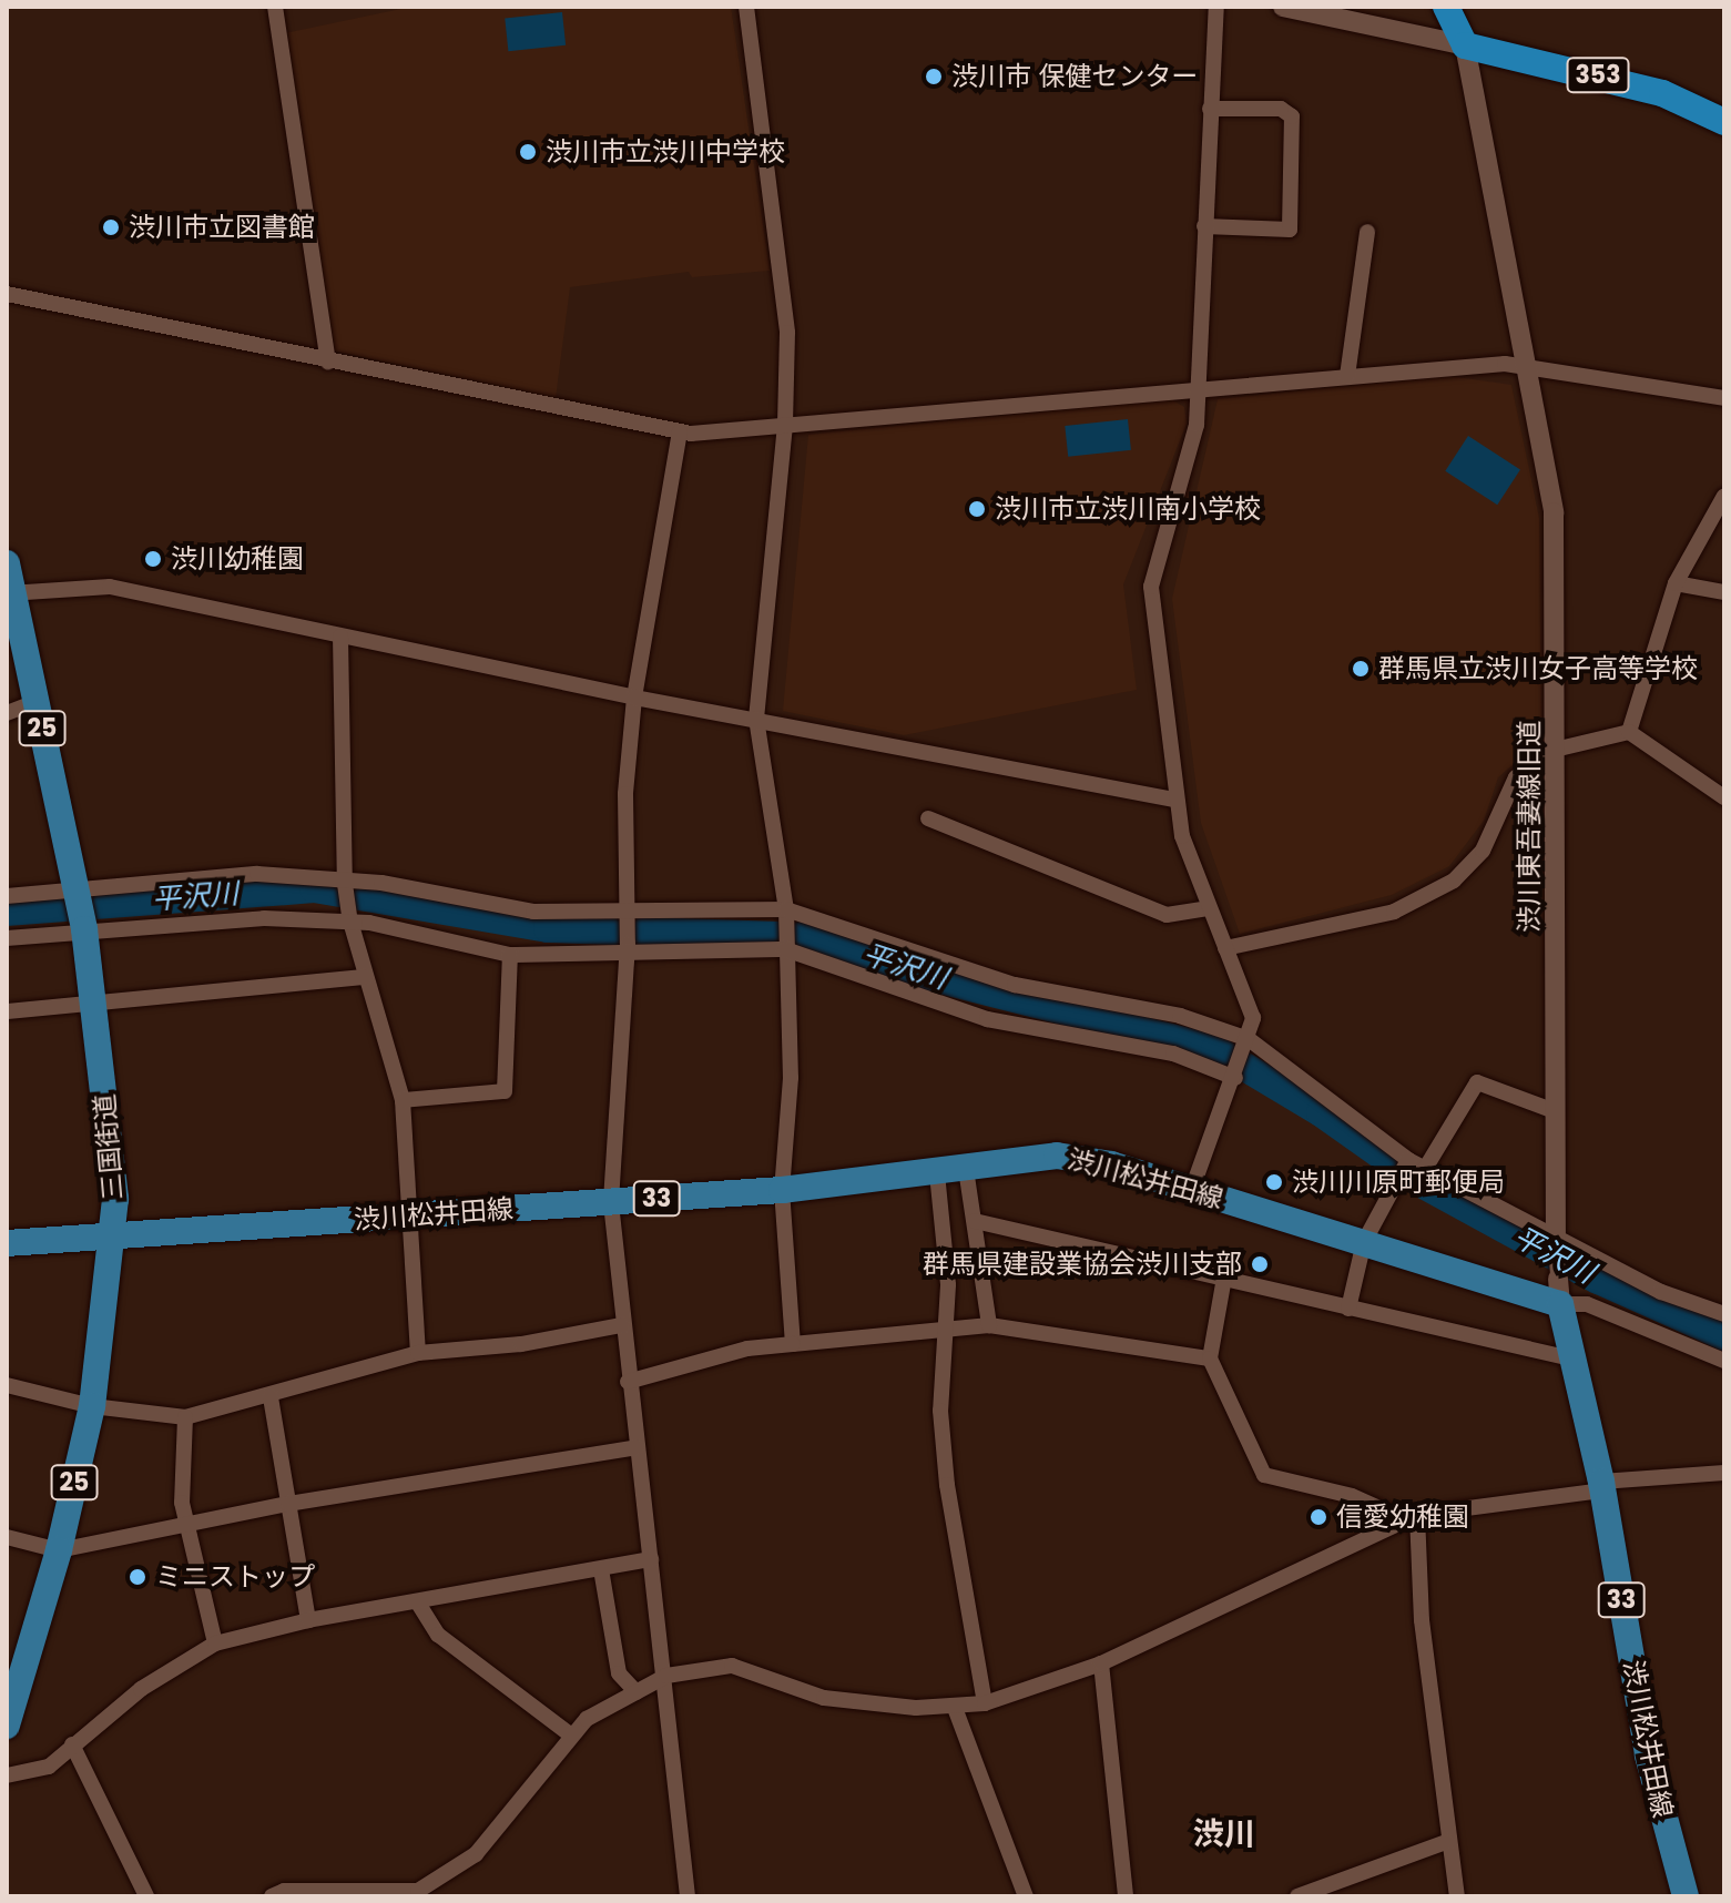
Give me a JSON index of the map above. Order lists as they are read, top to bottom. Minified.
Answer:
{"streets":{"highway":["353"],"main road":["25","三国街道","渋川松井田線","33"],"street":["渋川東吾妻線旧道"]},"crossings":[["353","渋川東吾妻線旧道"],["三国街道","渋川松井田線"]],"districts":["渋川"],"water":["平沢川"],"places":["渋川市 保健センター","渋川市立渋川中学校","渋川市立図書館","渋川市立渋川南小学校","渋川幼稚園","群馬県立渋川女子高等学校","渋川川原町郵便局","群馬県建設業協会渋川支部","信愛幼稚園","ミニストップ"]}
